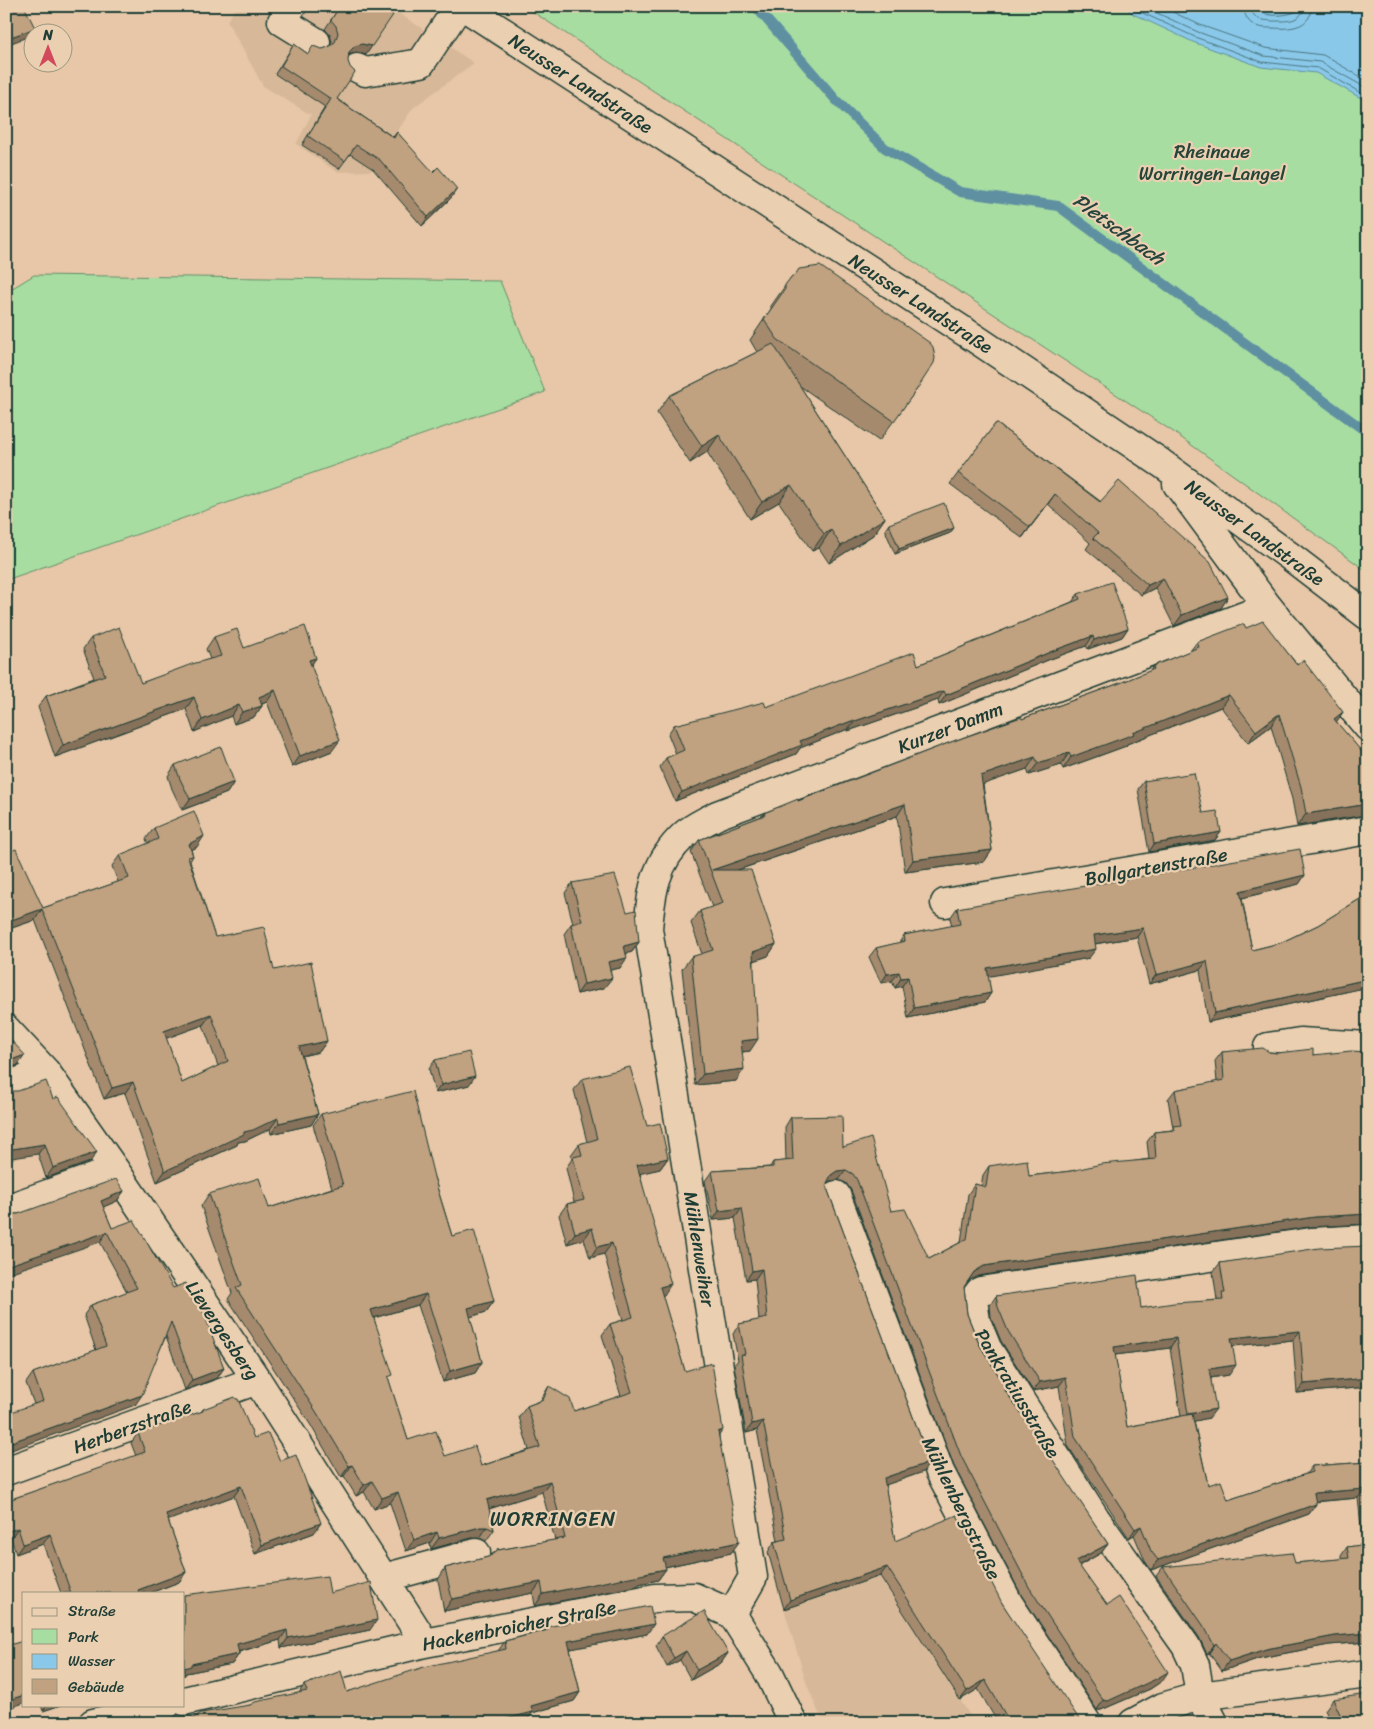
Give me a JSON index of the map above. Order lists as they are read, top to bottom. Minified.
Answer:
{"streets":{"street":["Neusser Landstraße","Kurzer Damm","Bollgartenstraße","Mühlenweiher","Lievergesberg","Pankratiusstraße","Herberzstraße","Mühlenbergstraße","Hackenbroicher Straße"]},"crossings":[["Kurzer Damm","Mühlenweiher"],["Mühlenweiher","Hackenbroicher Straße"],["Lievergesberg","Herberzstraße"],["Lievergesberg","Hackenbroicher Straße"]],"districts":["WORRINGEN"],"water":["Pletschbach"],"parks":["Rheinaue Worringen-Langel"],"legend":["Straße","Park","Wasser","Gebäude"],"north":"top"}
